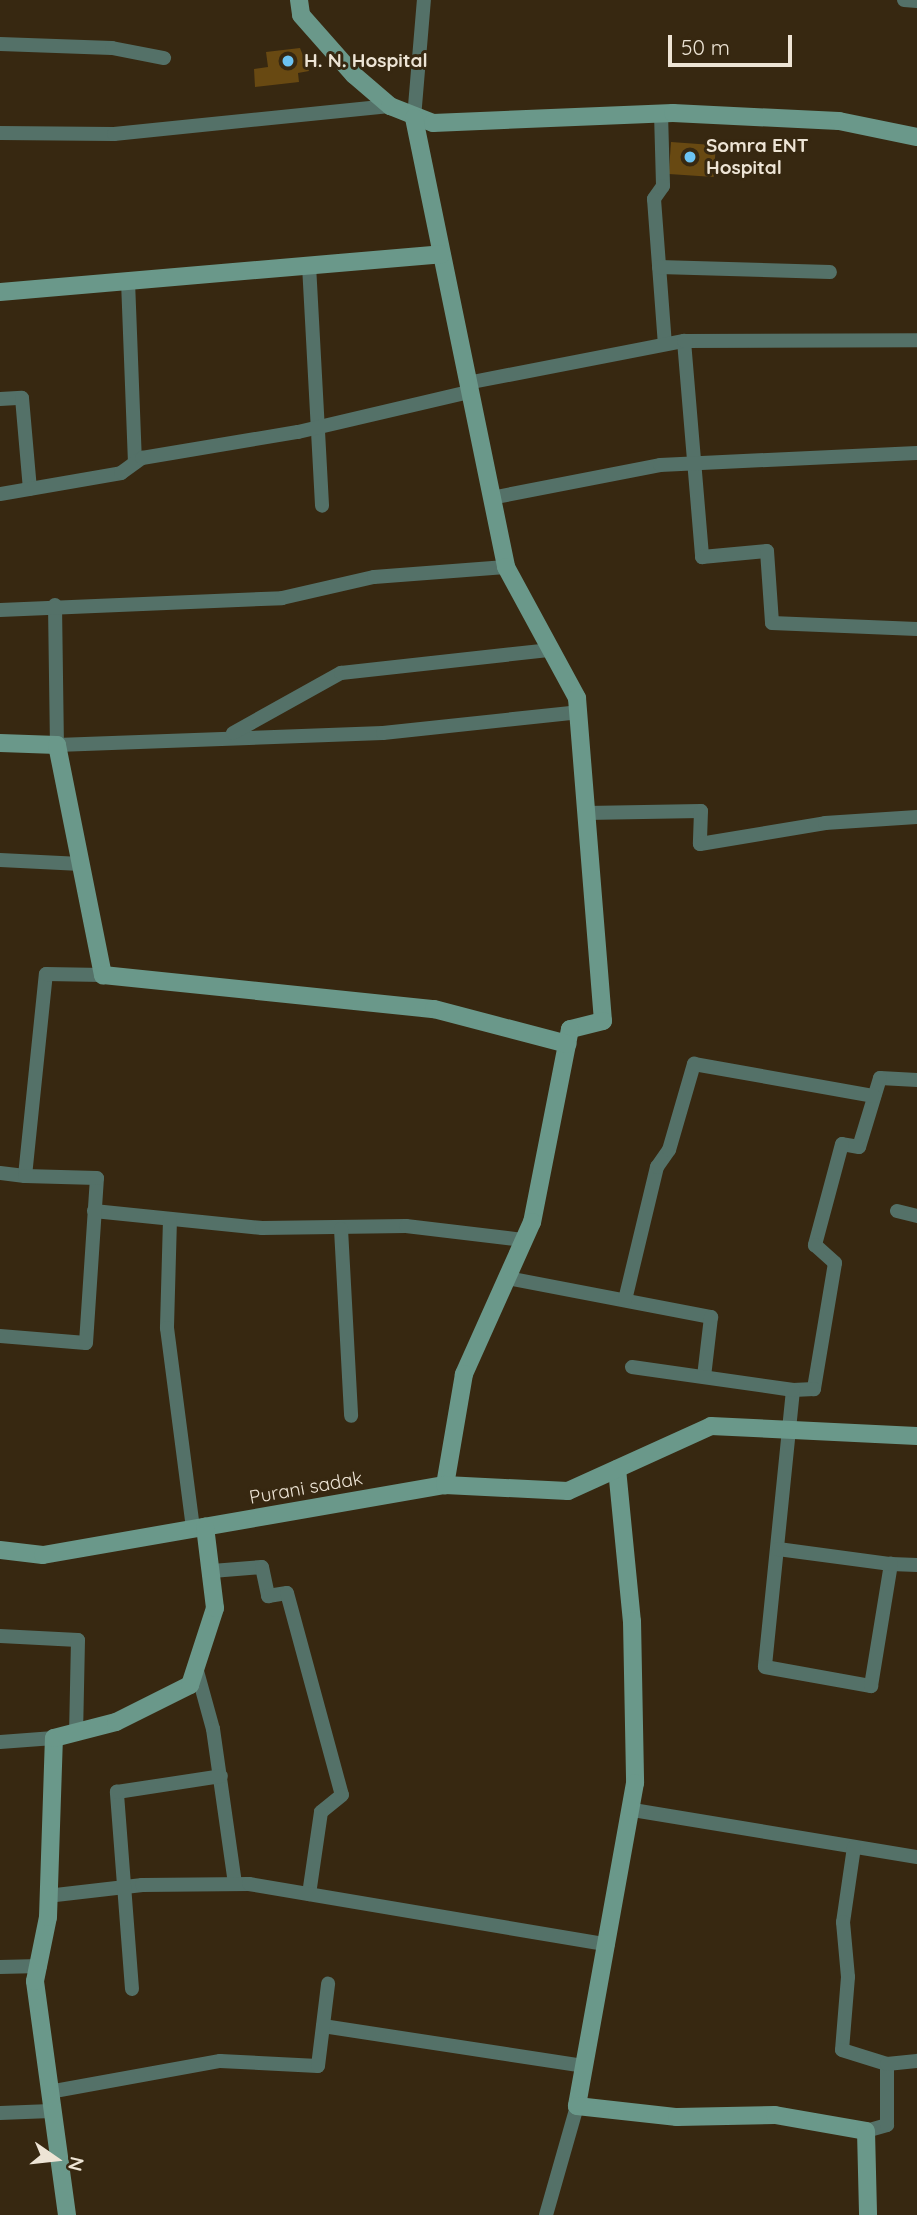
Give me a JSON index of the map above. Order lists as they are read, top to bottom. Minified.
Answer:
{"streets":{"street":["Purani sadak"]},"places":["H. N. Hospital","Somra ENT Hospital"],"scale_bar":"50 m","north":"right"}
